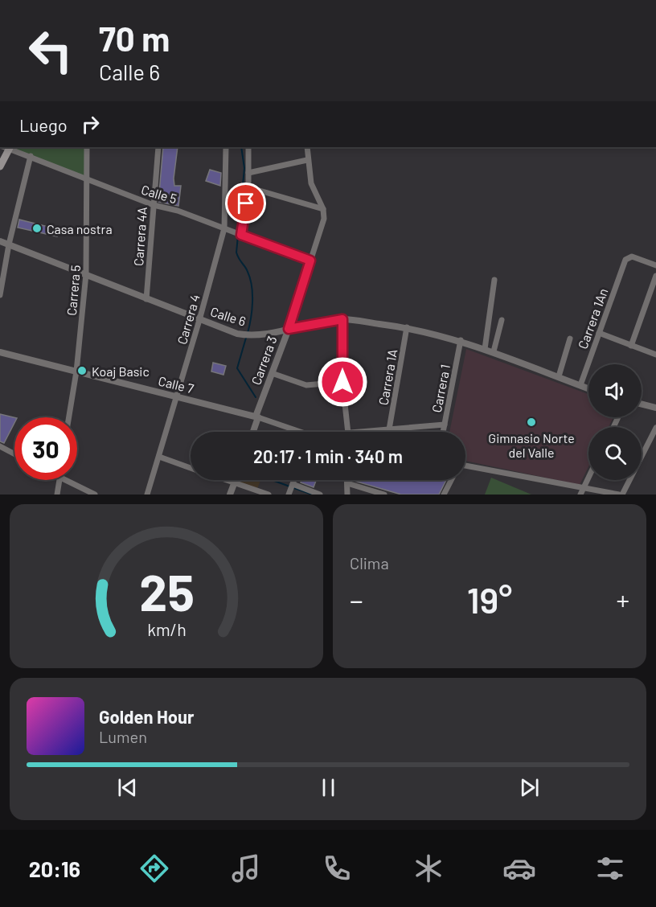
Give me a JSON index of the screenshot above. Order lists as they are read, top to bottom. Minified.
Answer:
{"streets":{"street":["Calle 5","Carrera 4A","Carrera 5","Calle 6","Carrera 1An","Carrera 4","Carrera 3","Carrera 1A","Calle 7","Carrera 1"]},"crossings":[["Calle 5","Carrera 4A"],["Calle 5","Carrera 5"],["Calle 5","Carrera 4"],["Calle 5","Carrera 3"],["Carrera 4A","Calle 6"],["Carrera 5","Calle 6"],["Carrera 5","Calle 7"],["Calle 6","Carrera 1An"],["Calle 6","Carrera 4"],["Calle 6","Carrera 3"],["Calle 6","Carrera 1A"],["Calle 6","Carrera 1"],["Carrera 4","Calle 7"],["Carrera 3","Calle 7"]],"places":["Casa nostra","Koaj Basic","Gimnasio Norte del Valle"],"page":{"turn":["70 m","Calle 6"],"then":"Luego","limit":"30","trip":"20:17 · 1 min · 340 m","tile":"Clima","heat":["−","19°","+"],"song":["Golden Hour","Lumen"],"tabs":"20:16","gauge":["25","km/h"]}}
